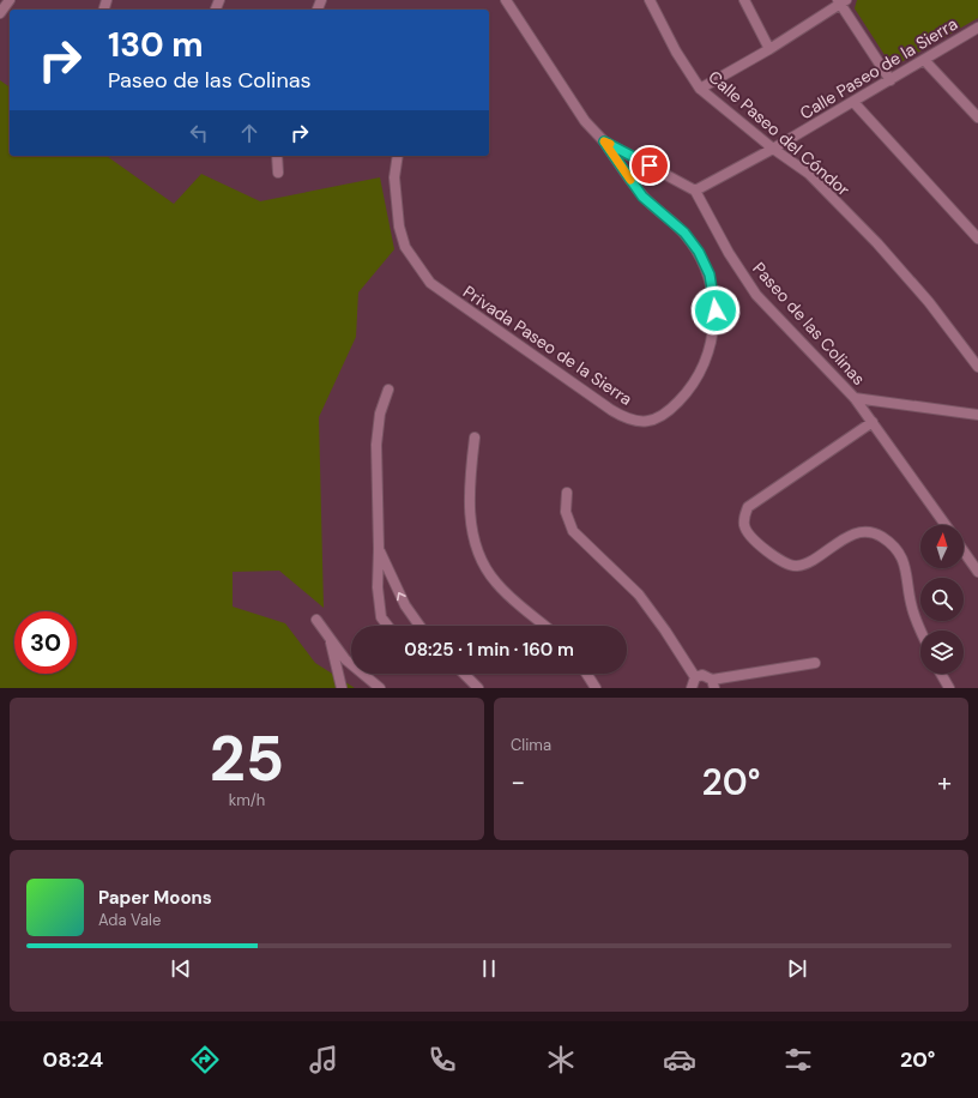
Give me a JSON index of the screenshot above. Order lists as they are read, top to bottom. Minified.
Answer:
{"streets":{"street":["Calle Paseo de la Sierra","Calle Paseo del Cóndor","Paseo de las Colinas","Privada Paseo de la Sierra"]},"crossings":[["Calle Paseo de la Sierra","Calle Paseo del Cóndor"],["Calle Paseo de la Sierra","Paseo de las Colinas"]],"north":"top","page":{"turn":["130 m","Paseo de las Colinas"],"limit":"30","trip":"08:25 · 1 min · 160 m","tile":[["25","km/h"],"Clima"],"heat":["−","20°","+"],"song":["Paper Moons","Ada Vale"],"tabs":["08:24","20°"]}}
